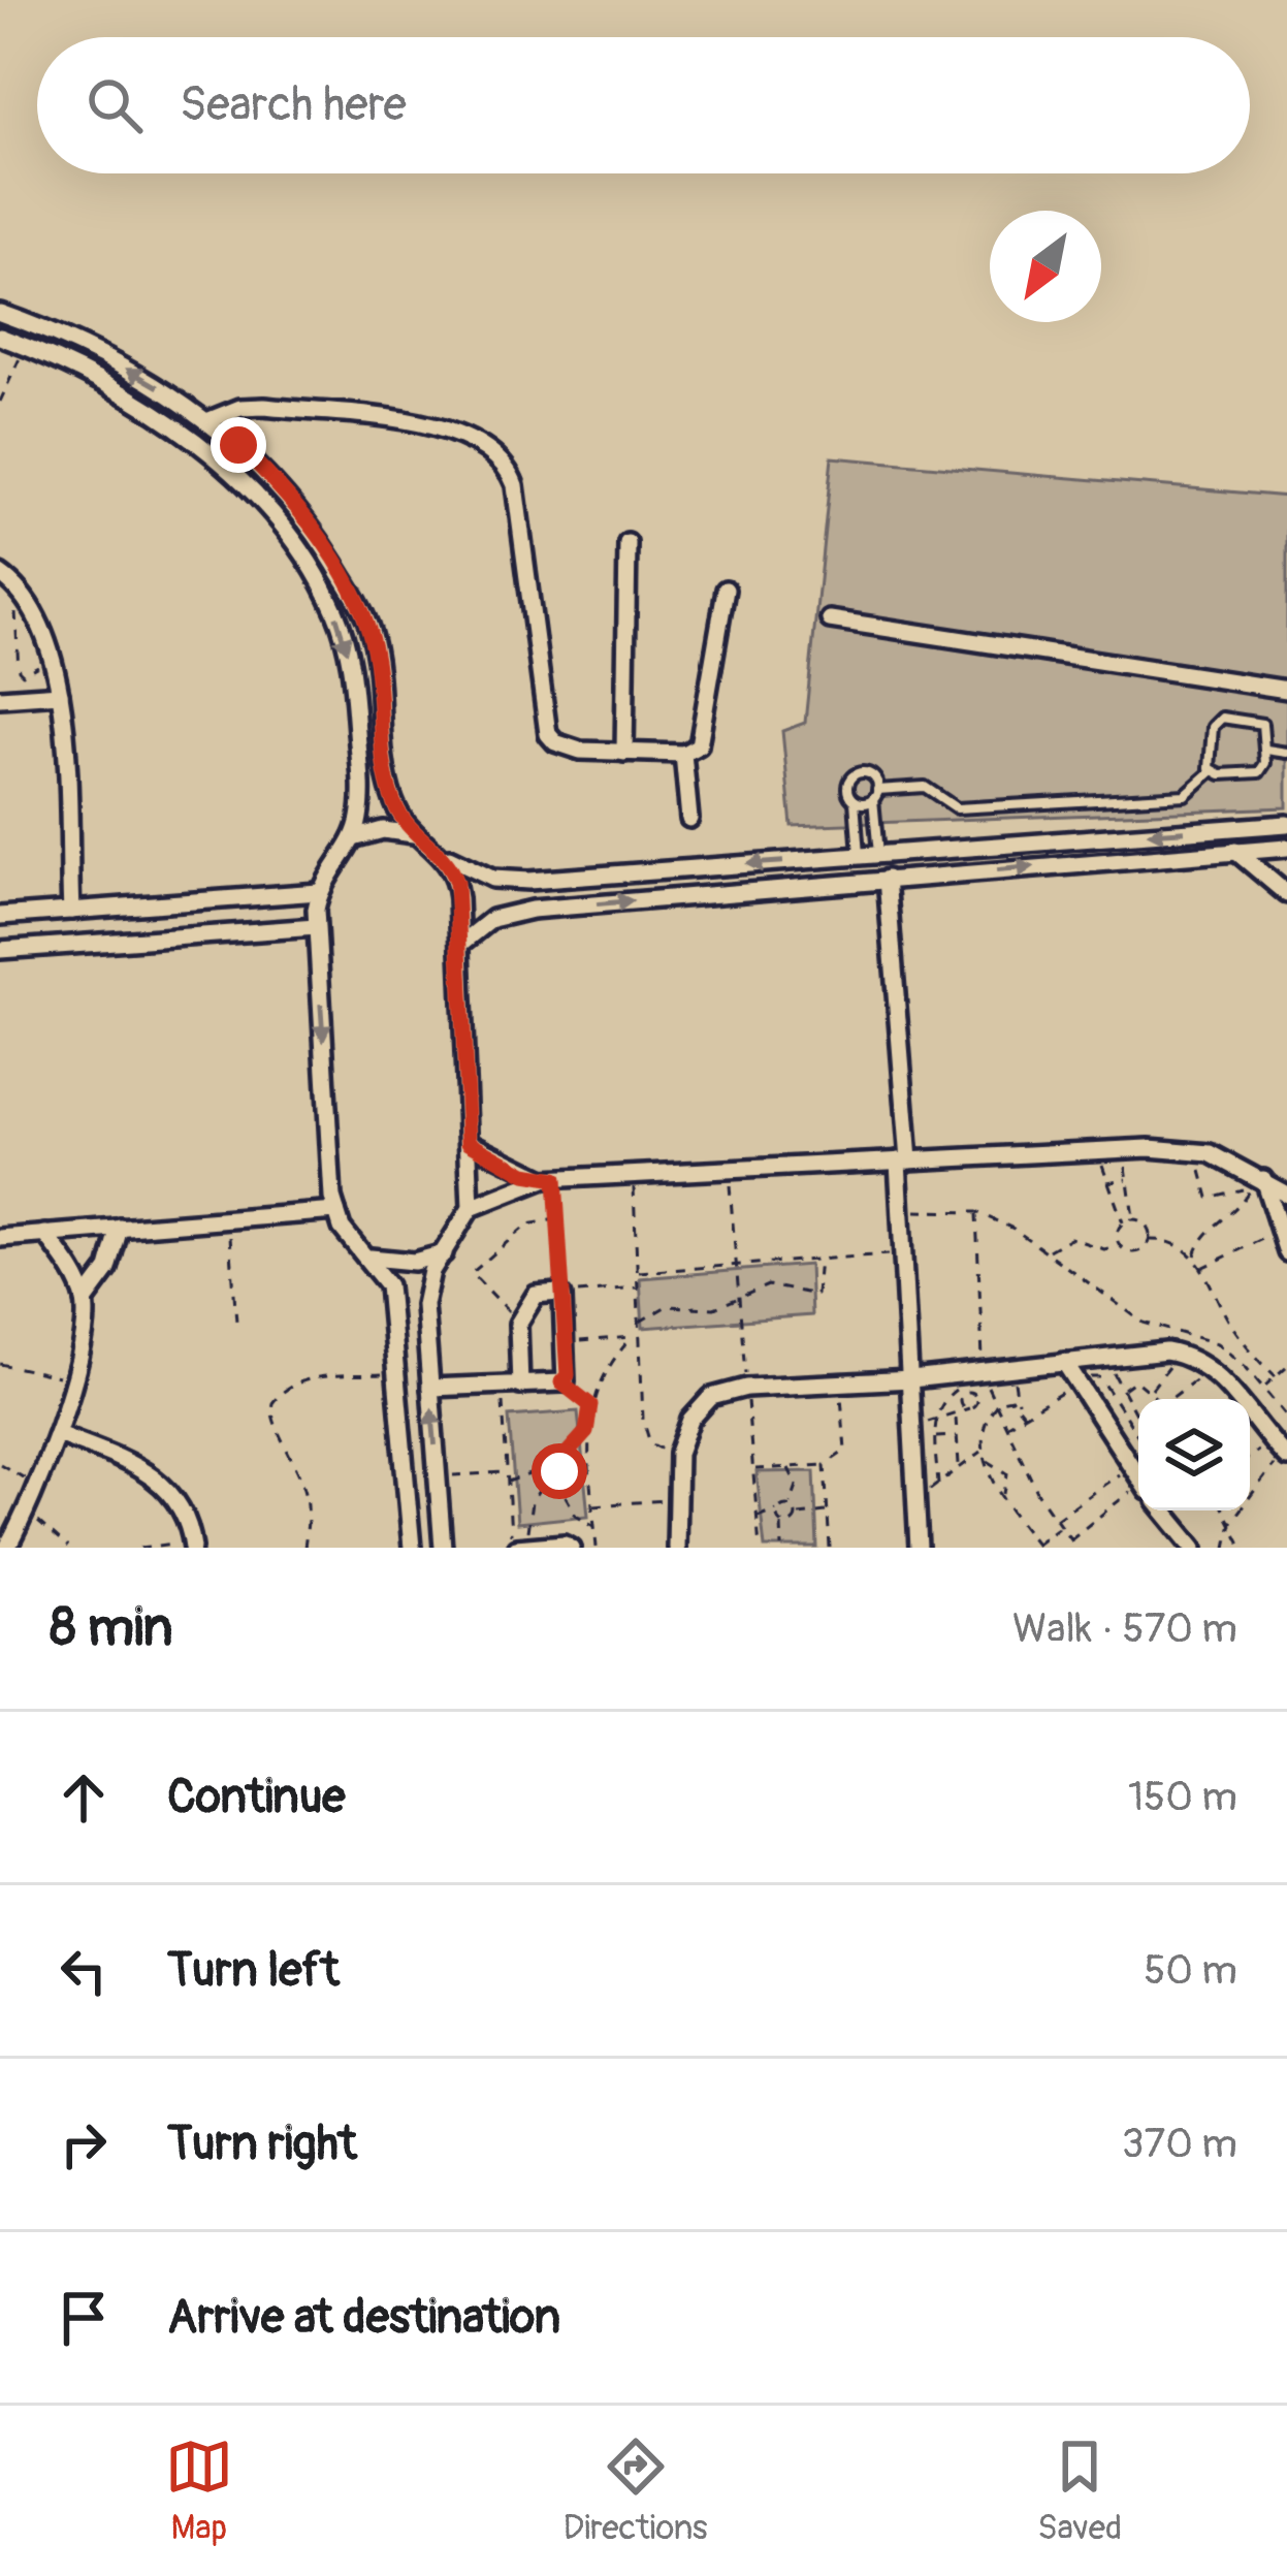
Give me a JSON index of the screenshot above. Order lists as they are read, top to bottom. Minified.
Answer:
{"north":"bottom left","page":{"search":"Search here","heading":["8 min","Walk · 570 m"],"list":[["Continue","150 m"],["Turn left","50 m"],["Turn right","370 m"],"Arrive at destination"],"nav":["Map","Directions","Saved"]}}
